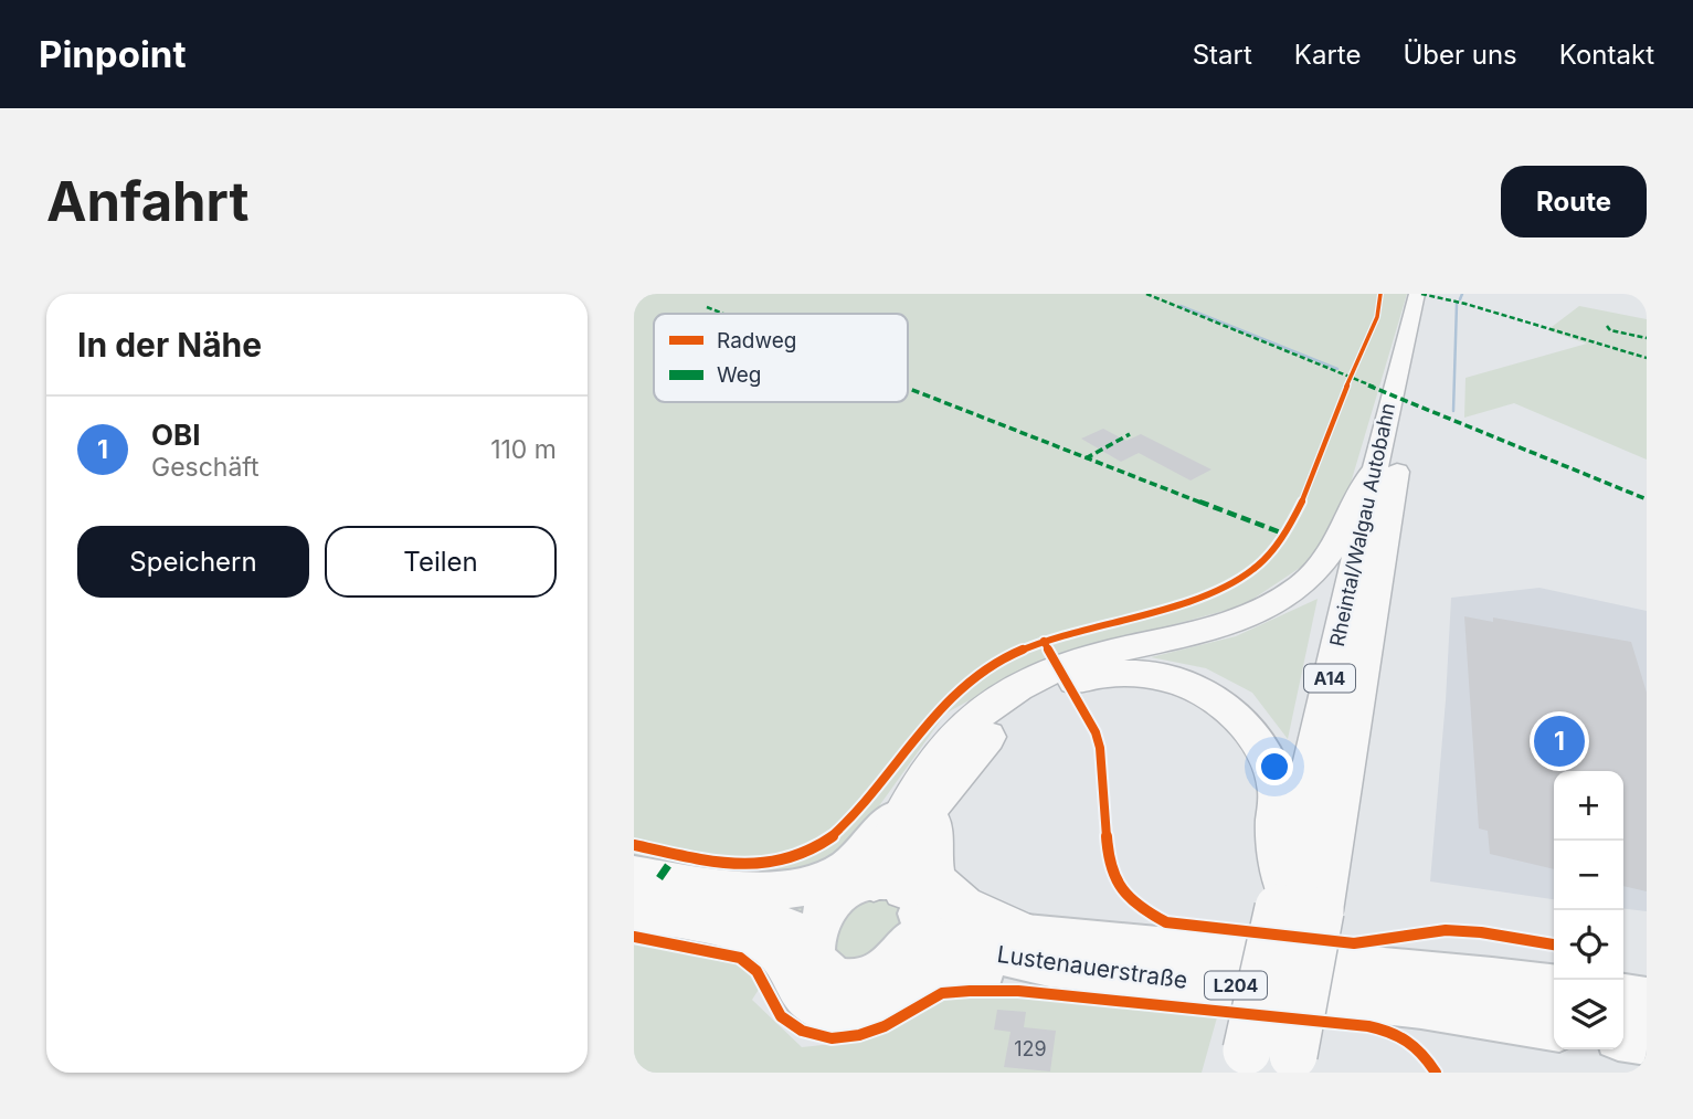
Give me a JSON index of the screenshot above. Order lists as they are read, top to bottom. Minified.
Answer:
{"streets":{"highway":["Rheintal/Walgau Autobahn","A14"],"main road":["Lustenauerstraße","L204"]},"crossings":[["Lustenauerstraße","L204"]],"house_numbers":["129"],"legend":["Radweg","Weg"],"page":{"header":"Pinpoint","nav":["Start","Karte","Über uns","Kontakt"],"buttons":["Route",["Speichern","Teilen"]],"title":"Anfahrt","heading":"In der Nähe","list":[{"mark":"1","name":"OBI","note":"Geschäft","value":"110 m"}],"pins":"1","map_buttons":["+","−"]}}
